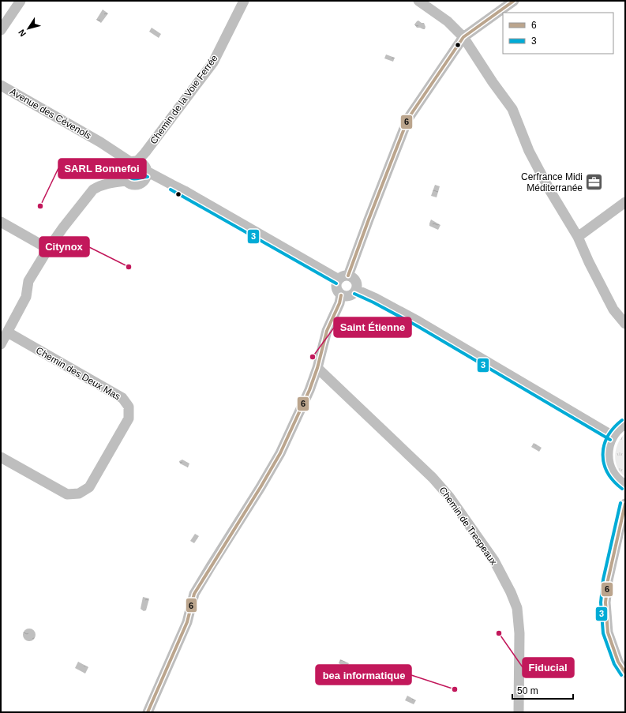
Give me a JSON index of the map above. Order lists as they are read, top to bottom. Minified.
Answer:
{"streets":{"street":["Chemin de la Voie Ferrée","Avenue des Cévenols","Chemin des Deux Mas","Chemin de Trespeaux"]},"crossings":[["Chemin de la Voie Ferrée","Avenue des Cévenols"]],"places":{"office":["Cerfrance Midi Méditerranée"],"other":["SARL Bonnefoi","Citynox","Saint Étienne","Fiducial","bea informatique"]},"lines":["transit line 6","transit line 3"],"legend":["6","3"],"scale_bar":"50 m","north":"bottom left"}
